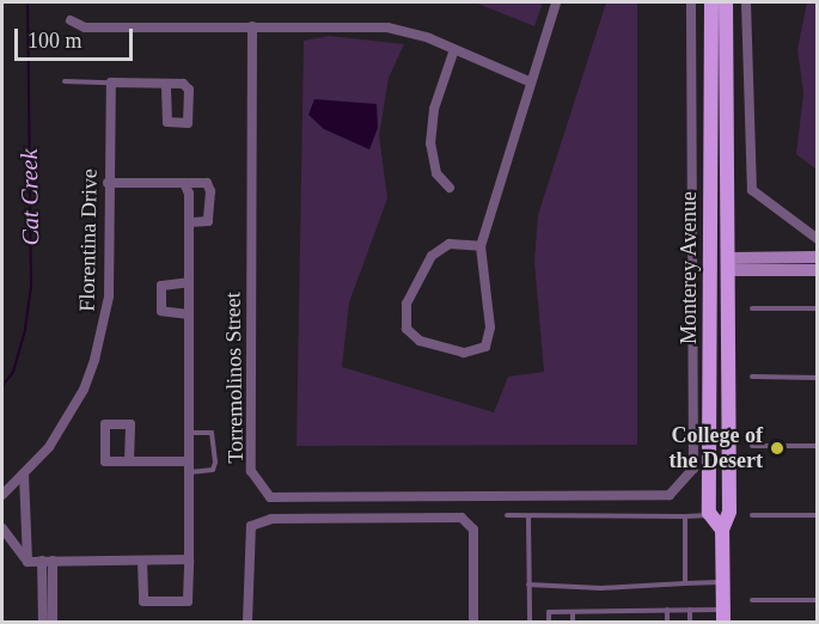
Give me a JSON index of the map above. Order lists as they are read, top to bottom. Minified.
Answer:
{"streets":{"main road":["Monterey Avenue"],"street":["Florentina Drive","Torremolinos Street"]},"water":["Cat Creek"],"places":["College of the Desert"],"scale_bar":"100 m"}
